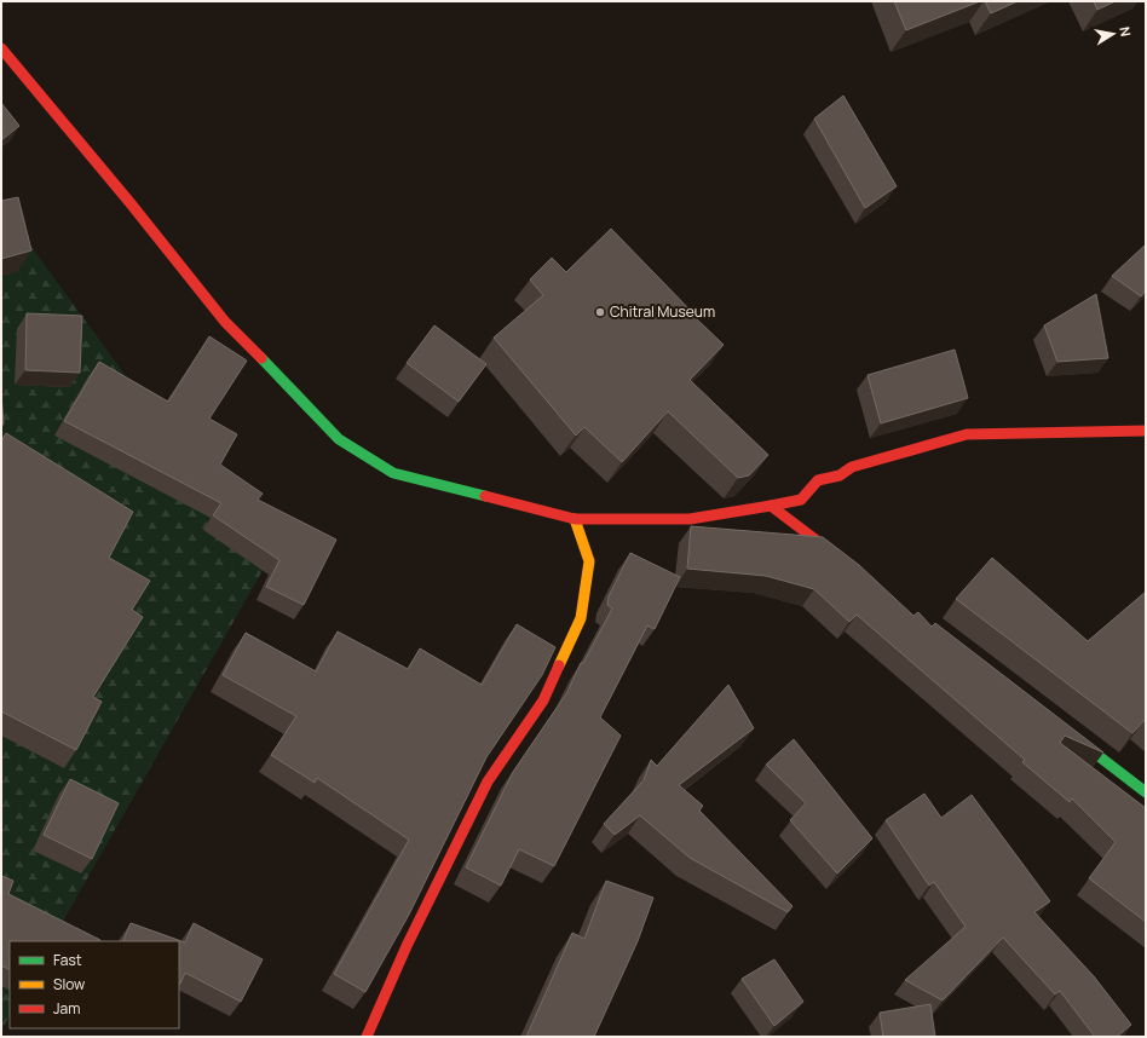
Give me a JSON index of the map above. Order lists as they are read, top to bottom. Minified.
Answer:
{"places":["Chitral Museum"],"legend":["Fast","Slow","Jam"],"north":"right"}
